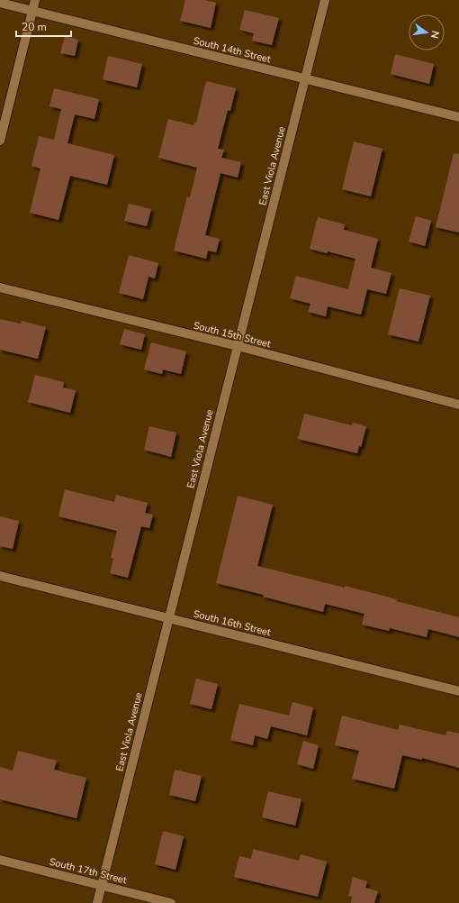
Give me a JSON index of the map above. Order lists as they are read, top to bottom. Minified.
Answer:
{"streets":{"street":["South 14th Street","East Viola Avenue","South 15th Street","South 16th Street","South 17th Street"]},"crossings":[["South 14th Street","East Viola Avenue"],["East Viola Avenue","South 15th Street"],["East Viola Avenue","South 16th Street"],["East Viola Avenue","South 17th Street"]],"scale_bar":"20 m","north":"right"}
